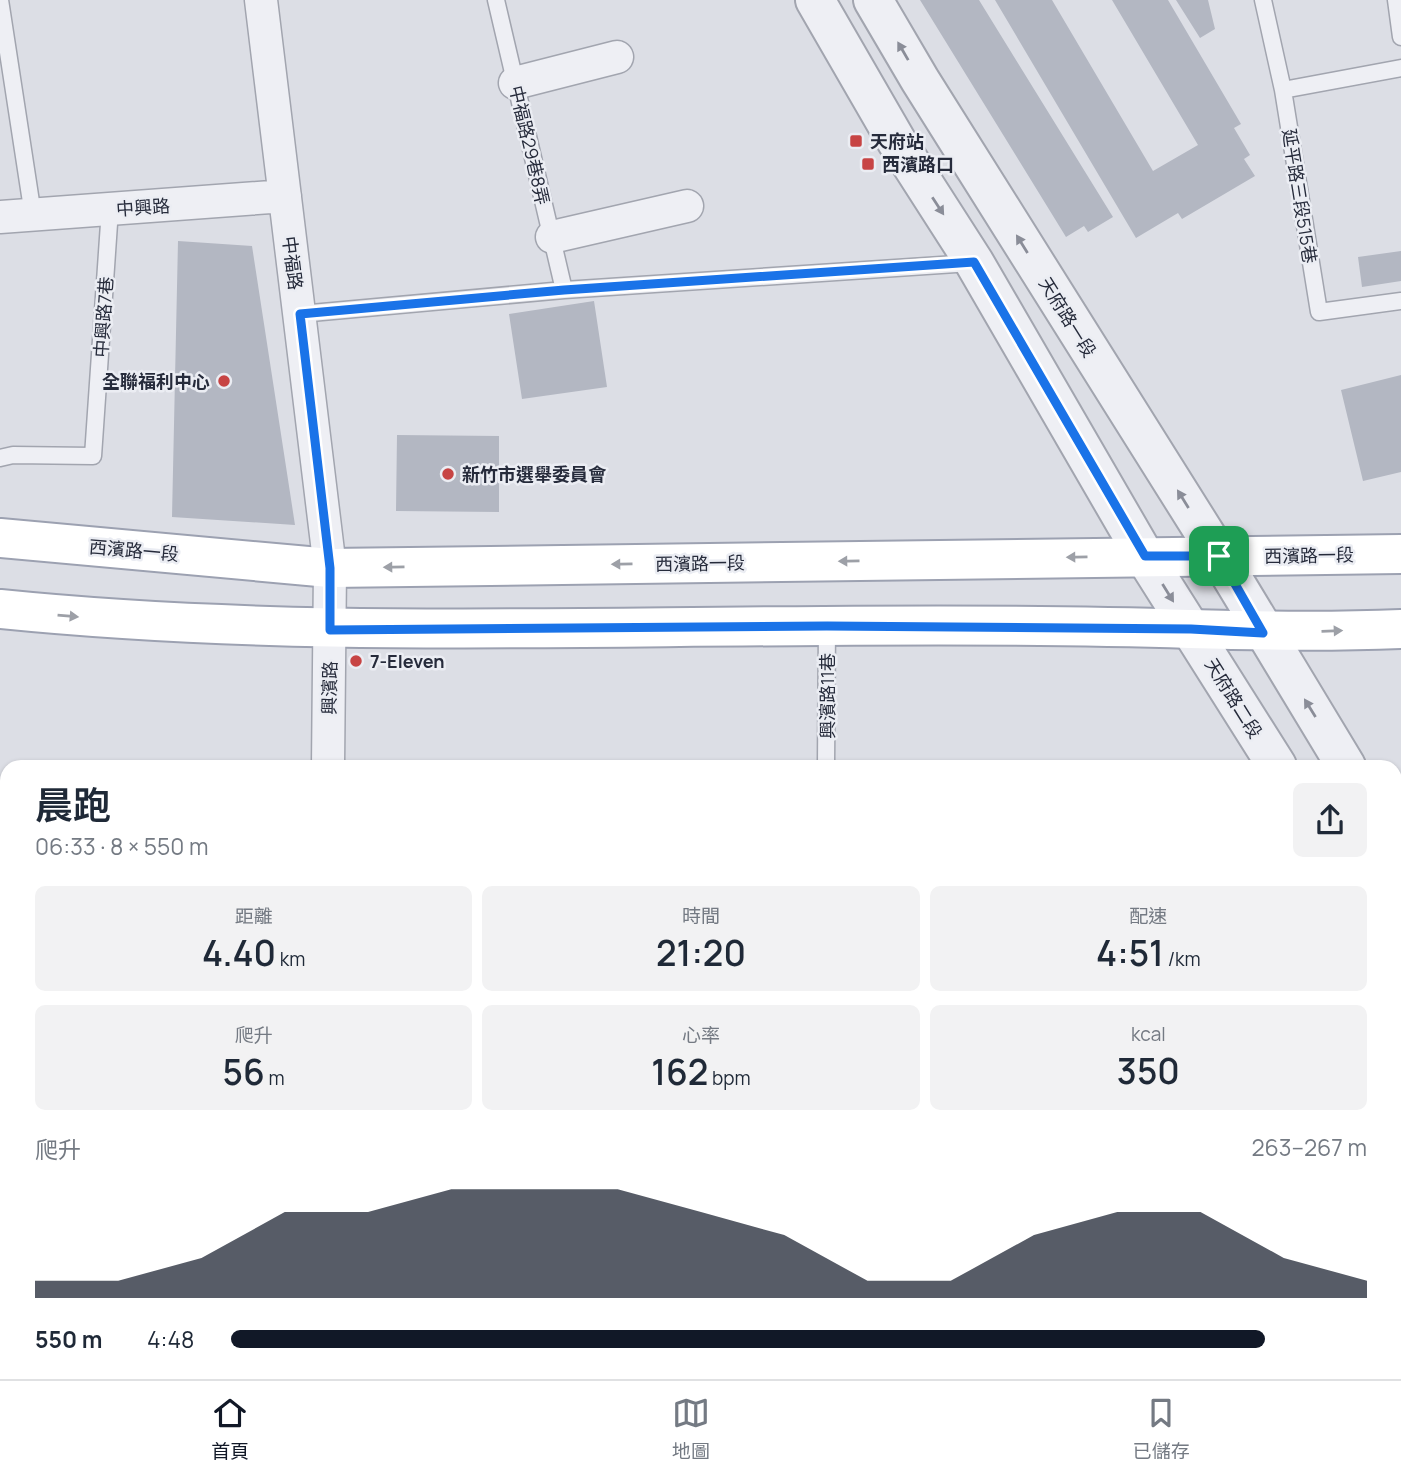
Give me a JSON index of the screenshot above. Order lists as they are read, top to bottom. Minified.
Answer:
{"streets":{"main road":["西濱路一段"],"street":["中興路","中福路","天府路一段","興濱路","天府路二段"],"lane":["中福路29巷8弄","延平路三段515巷","中興路7巷","興濱路11巷"]},"crossings":[["中興路","中福路"],["中興路","中興路7巷"],["中福路","西濱路一段"],["中福路","興濱路"],["天府路一段","西濱路一段"],["西濱路一段","興濱路"]],"places":{"transit":["天府站","西濱路口"],"other":["全聯福利中心","新竹市選舉委員會","7-Eleven"]},"page":{"heading":["晨跑","06:33 · 8 × 550 m"],"stats":[["距離","4.40 km"],["時間","21:20"],["配速","4:51 /km"],["爬升","56 m"],["心率","162 bpm"],["kcal","350"]],"chart":["爬升","263–267 m"],"list":[{"name":"550 m","note":"4:48"}],"tabs":["首頁","地圖","已儲存"]}}
